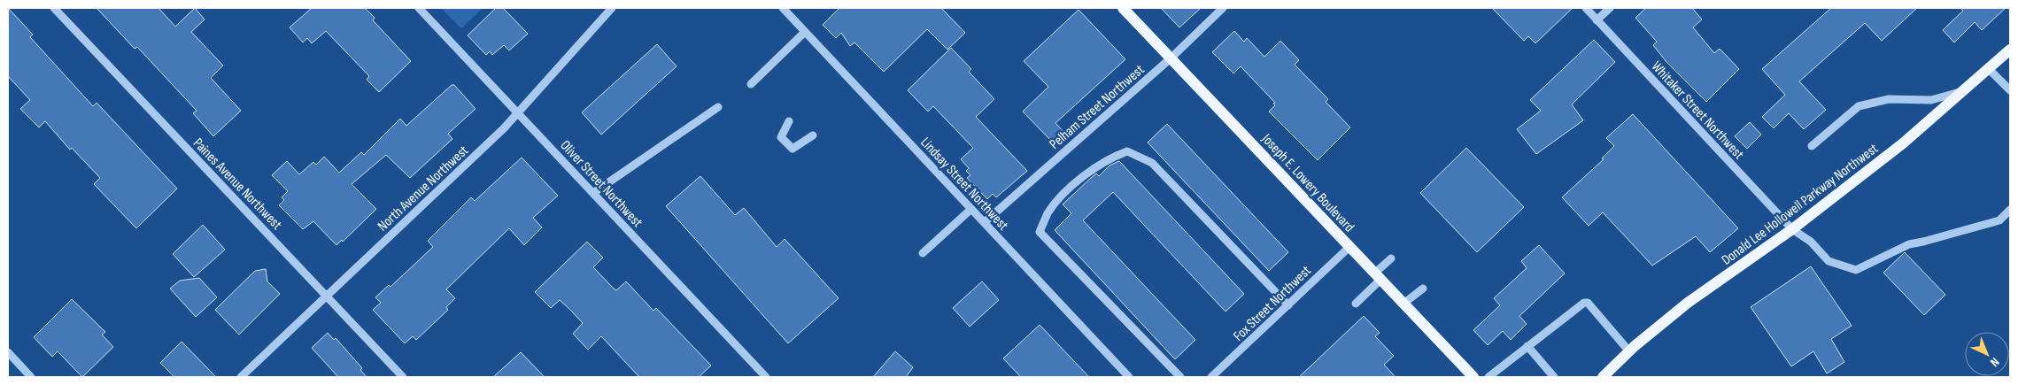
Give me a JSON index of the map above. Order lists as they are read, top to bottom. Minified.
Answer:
{"streets":{"main road":["Joseph E. Lowery Boulevard","Donald Lee Hollowell Parkway Northwest"],"street":["Pelham Street Northwest","Whitaker Street Northwest","Paines Avenue Northwest","Oliver Street Northwest","Lindsay Street Northwest","North Avenue Northwest","Fox Street Northwest"]},"crossings":[["Pelham Street Northwest","Joseph E. Lowery Boulevard"],["Pelham Street Northwest","Lindsay Street Northwest"],["Whitaker Street Northwest","Donald Lee Hollowell Parkway Northwest"],["Joseph E. Lowery Boulevard","Fox Street Northwest"],["Paines Avenue Northwest","North Avenue Northwest"],["Oliver Street Northwest","North Avenue Northwest"]],"north":"bottom right"}
